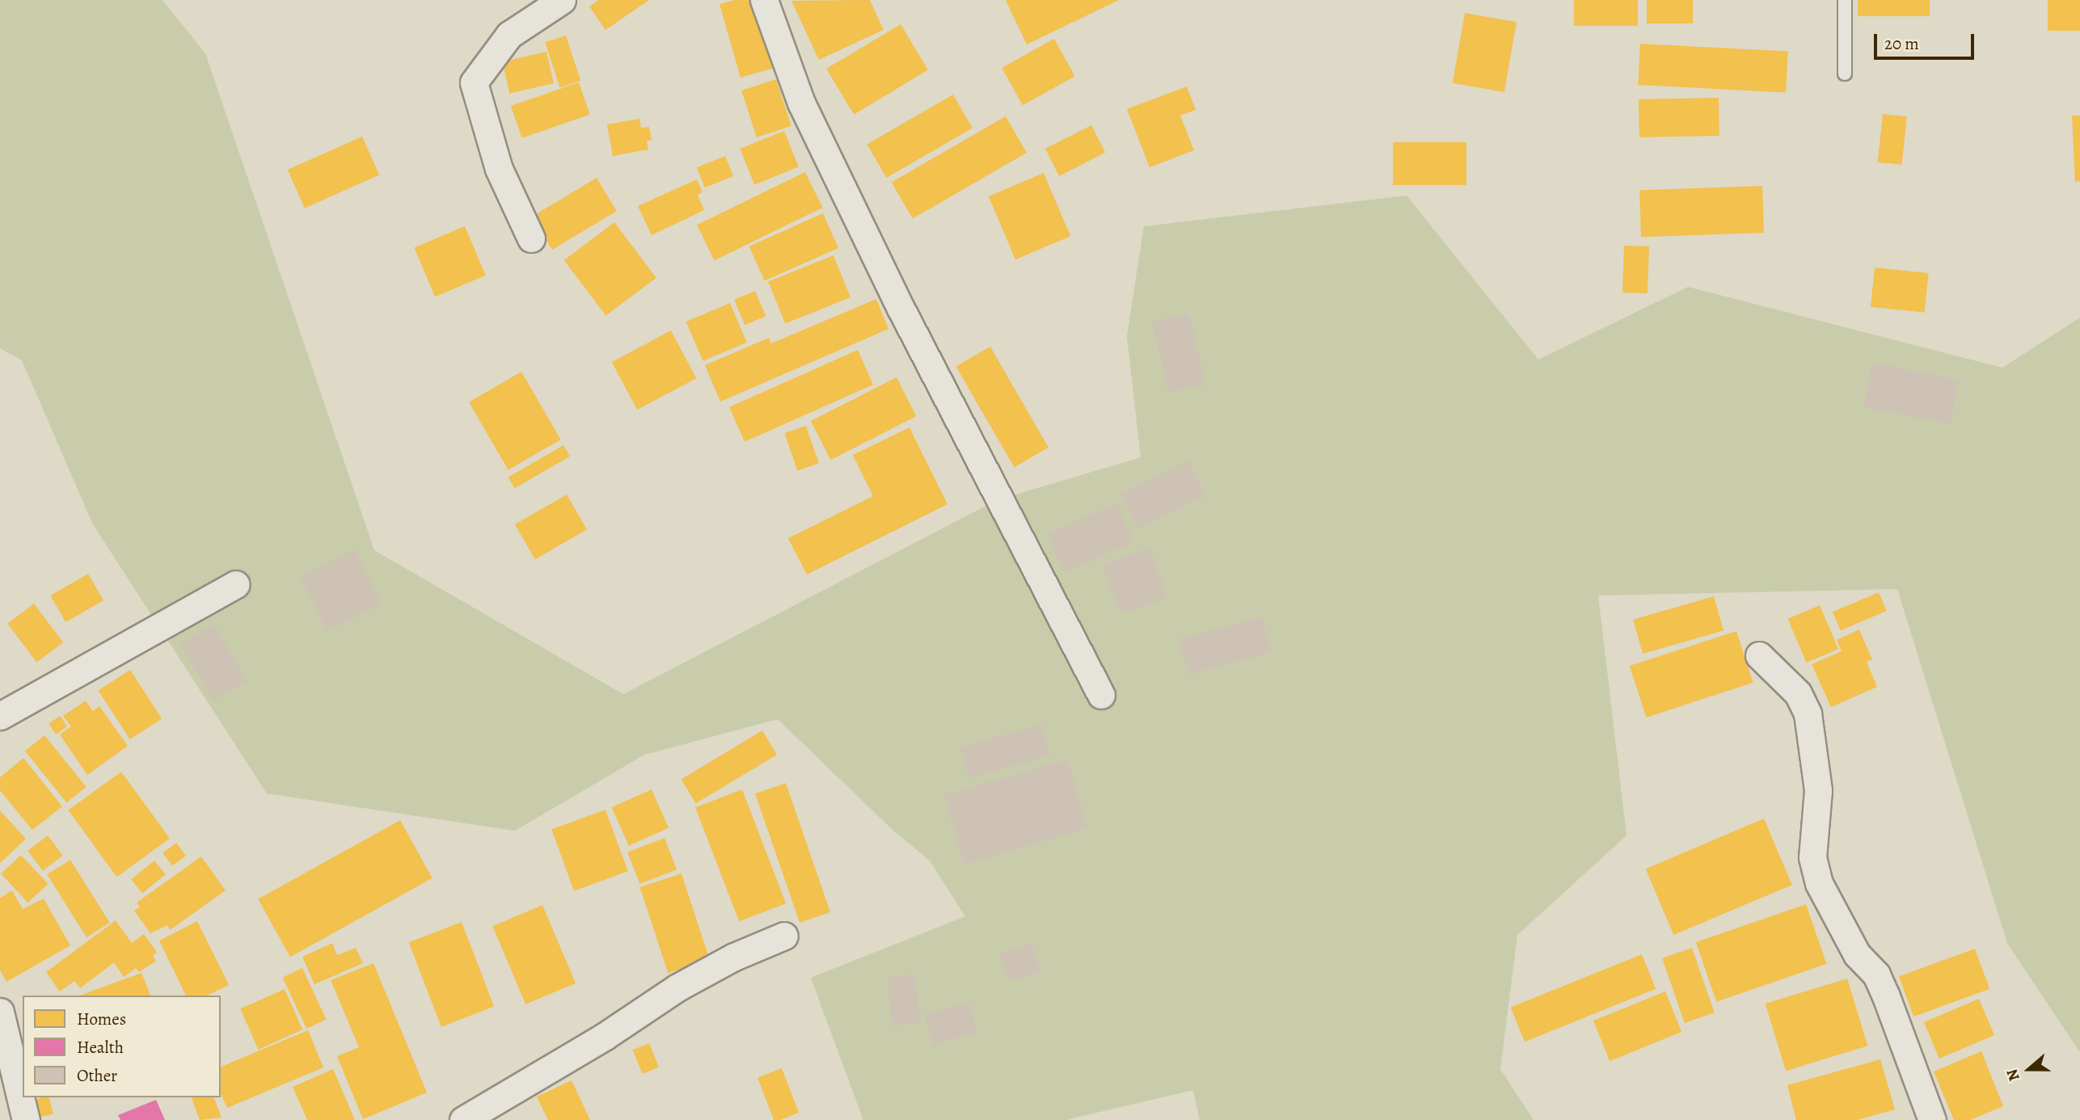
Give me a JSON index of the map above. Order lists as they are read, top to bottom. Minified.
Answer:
{"legend":["Homes","Health","Other"],"scale_bar":"20 m","north":"left"}
